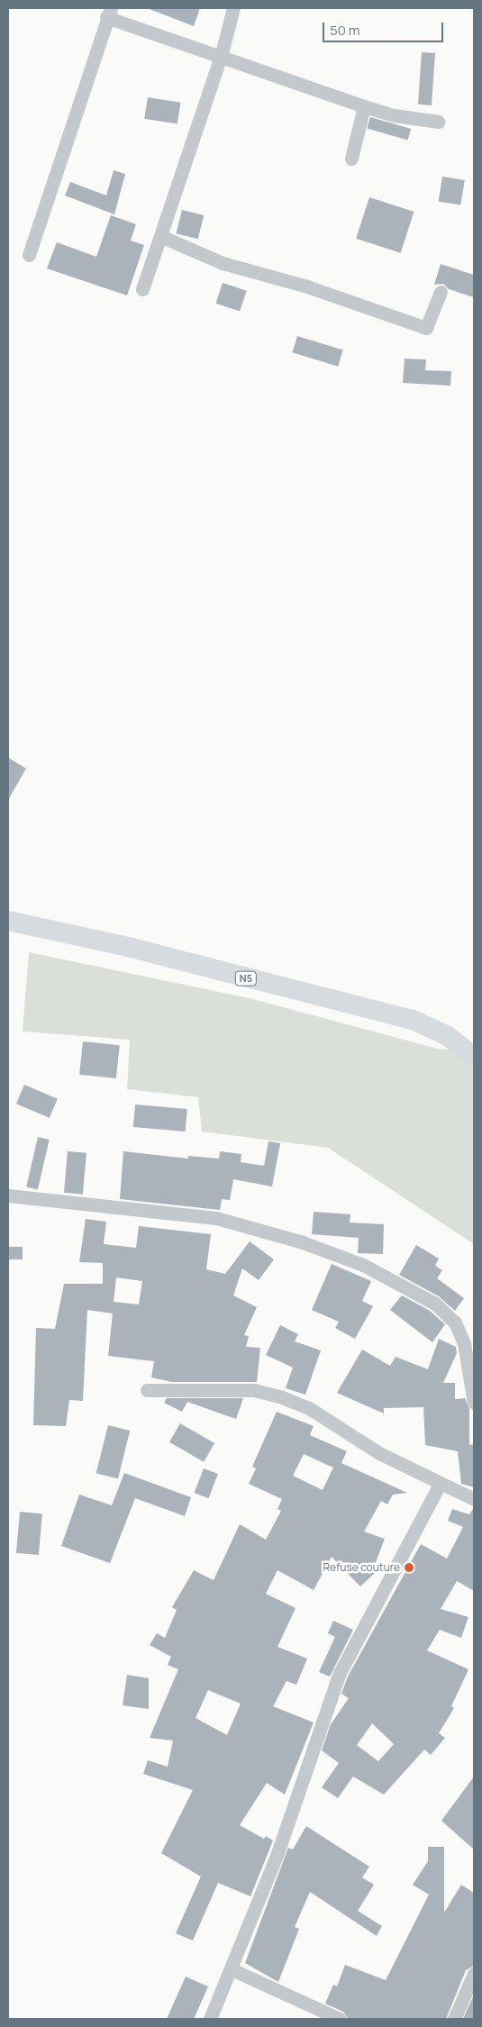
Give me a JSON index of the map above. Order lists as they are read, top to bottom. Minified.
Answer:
{"streets":{"main road":["N5"]},"places":["Refuse couture"],"scale_bar":"50 m"}
